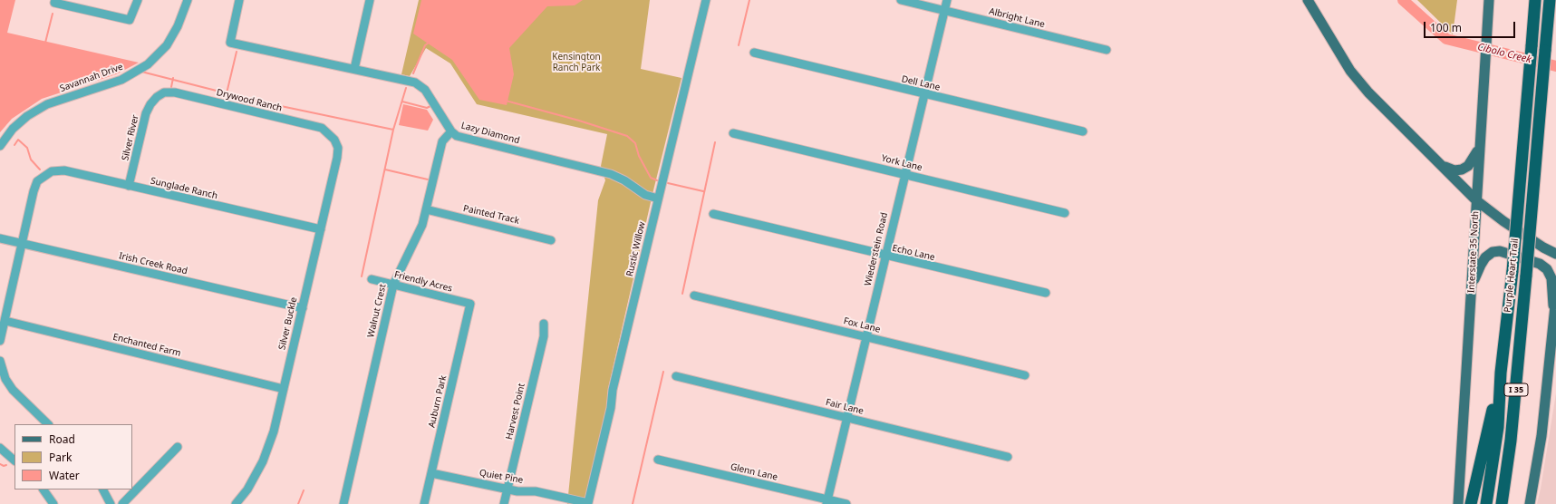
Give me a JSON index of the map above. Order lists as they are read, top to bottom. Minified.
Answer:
{"streets":{"highway":["Purple Heart Trail","I 35"],"main road":["Interstate 35 North"],"street":["Albright Lane","Savannah Drive","Dell Lane","Drywood Ranch","Lazy Diamond","Silver River","York Lane","Sunglade Ranch","Painted Track","Rustic Willow","Wiederstein Road","Echo Lane","Irish Creek Road","Friendly Acres","Walnut Crest","Silver Buckle","Fox Lane","Enchanted Farm","Auburn Park","Fair Lane","Harvest Point","Glenn Lane","Quiet Pine"]},"crossings":[["Albright Lane","Wiederstein Road"],["Dell Lane","Wiederstein Road"],["Drywood Ranch","Silver River"],["Drywood Ranch","Silver Buckle"],["Lazy Diamond","Rustic Willow"],["Lazy Diamond","Walnut Crest"],["Silver River","Sunglade Ranch"],["York Lane","Wiederstein Road"],["Sunglade Ranch","Irish Creek Road"],["Sunglade Ranch","Silver Buckle"],["Painted Track","Walnut Crest"],["Rustic Willow","Quiet Pine"],["Wiederstein Road","Echo Lane"],["Wiederstein Road","Fox Lane"],["Wiederstein Road","Fair Lane"],["Wiederstein Road","Glenn Lane"],["Irish Creek Road","Silver Buckle"],["Friendly Acres","Walnut Crest"],["Friendly Acres","Auburn Park"],["Silver Buckle","Enchanted Farm"],["Auburn Park","Quiet Pine"],["Harvest Point","Quiet Pine"]],"water":["Cibolo Creek"],"parks":["Kensington Ranch Park"],"legend":["Road","Park","Water"],"scale_bar":"100 m"}
